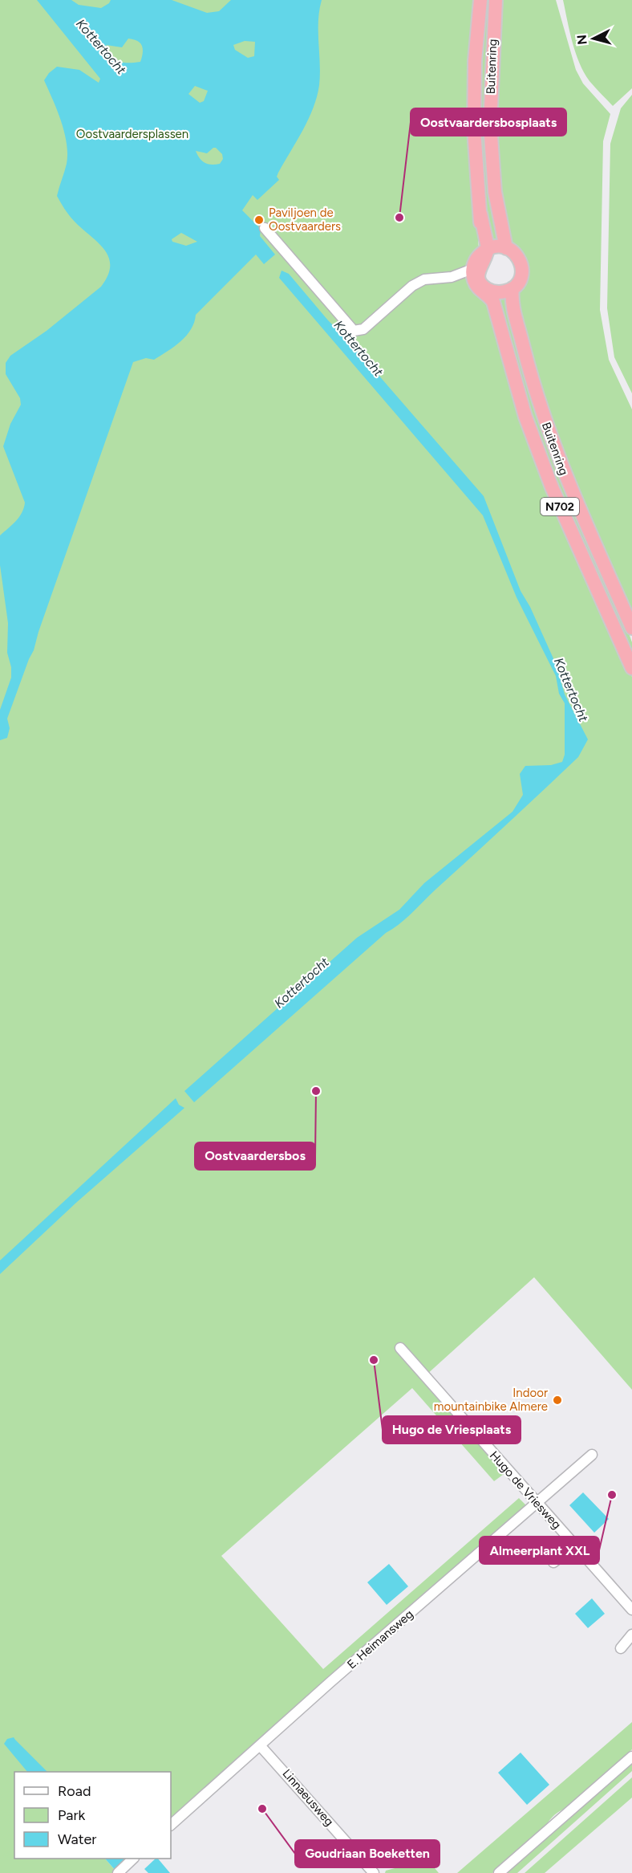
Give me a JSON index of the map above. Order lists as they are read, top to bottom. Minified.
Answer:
{"streets":{"highway":["Buitenring","N702"],"street":["Hugo de Vriesweg","E. Heimansweg","Linnaeusweg"]},"crossings":[["Buitenring","N702"],["Hugo de Vriesweg","E. Heimansweg"],["E. Heimansweg","Linnaeusweg"]],"water":["Kottertocht"],"parks":["Oostvaardersplassen"],"places":["Oostvaardersbosplaats","Paviljoen de Oostvaarders","Oostvaardersbos","Hugo de Vriesplaats","Indoor mountainbike Almere","Almeerplant XXL","Goudriaan Boeketten"],"legend":["Road","Park","Water"],"north":"left"}
